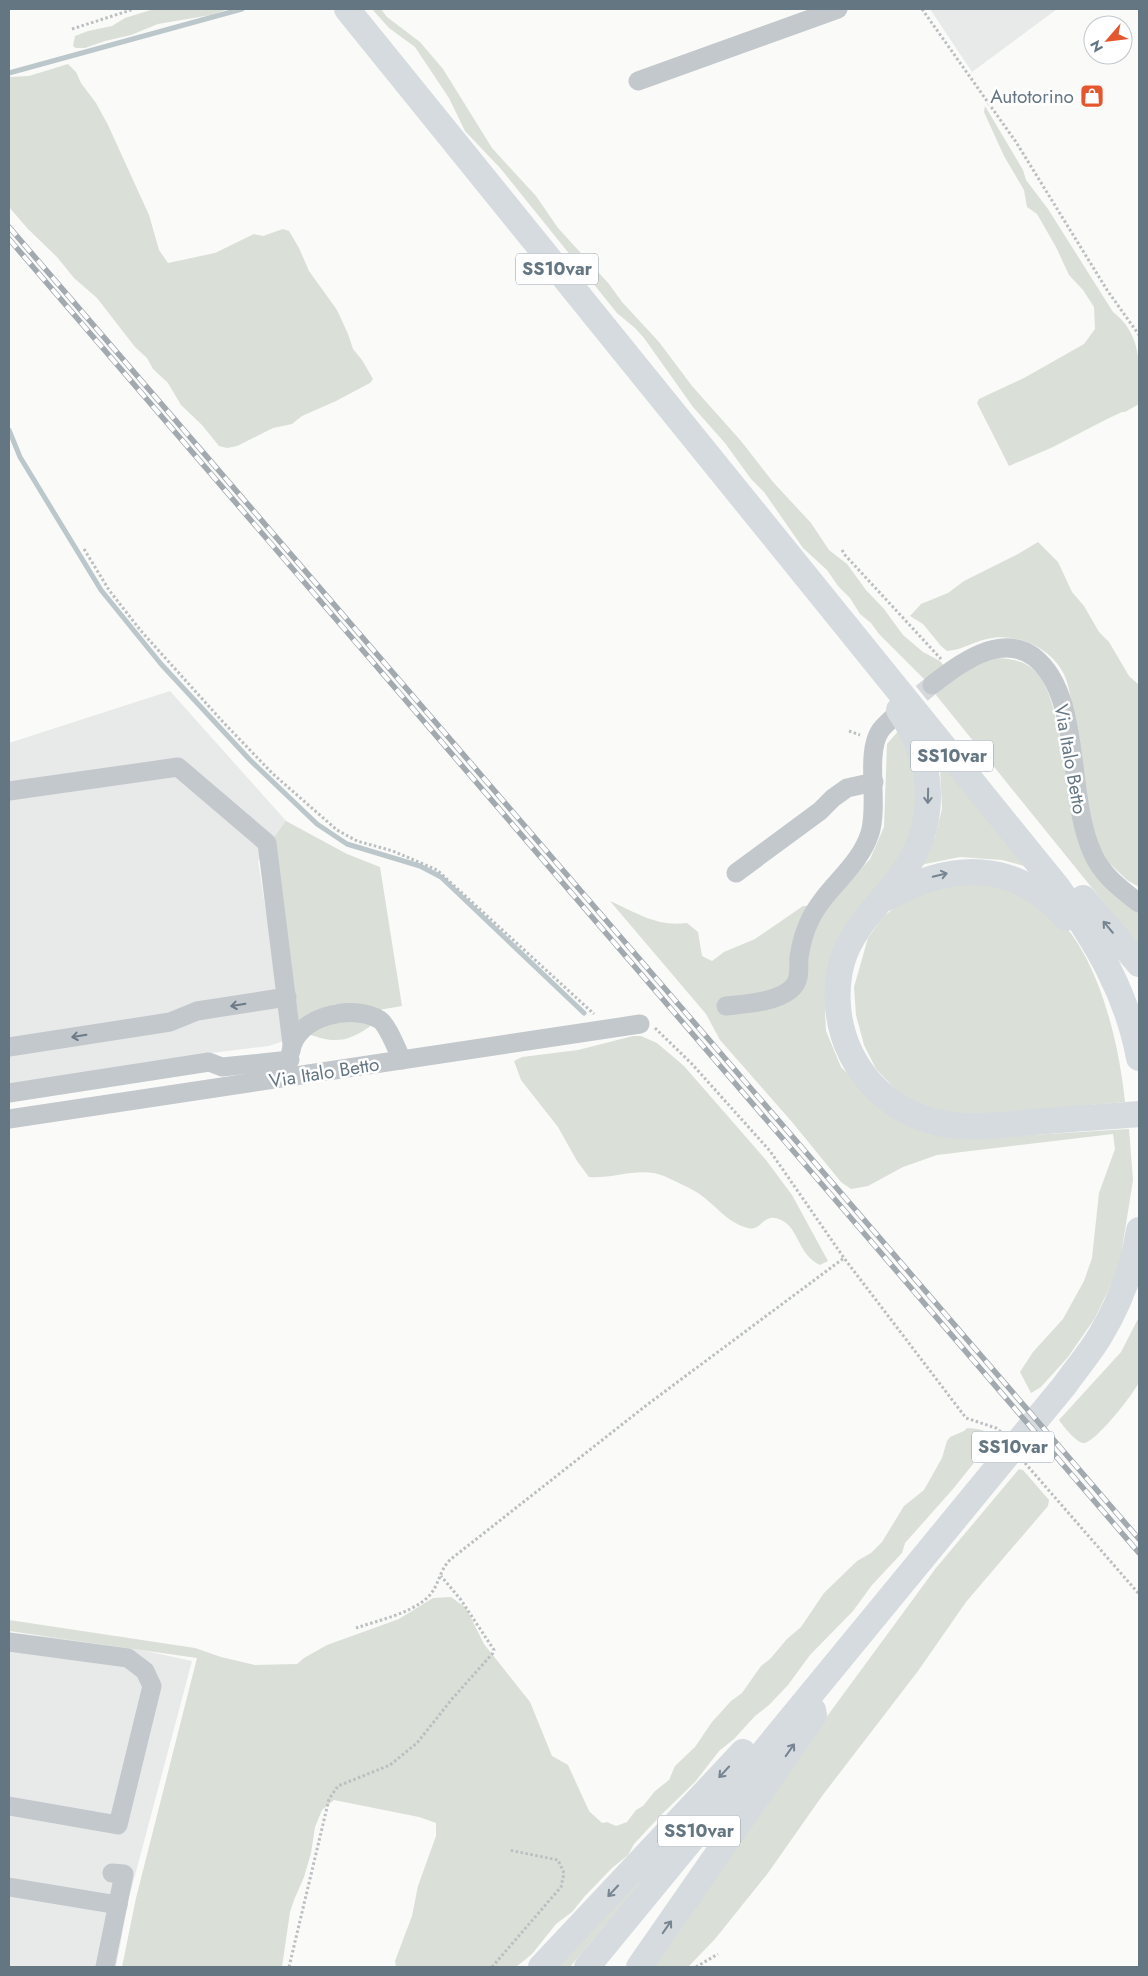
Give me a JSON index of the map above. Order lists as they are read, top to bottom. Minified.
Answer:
{"streets":{"highway":["SS10var"],"street":["Via Italo Betto"]},"places":{"shop":["Autotorino"]},"north":"bottom left"}
